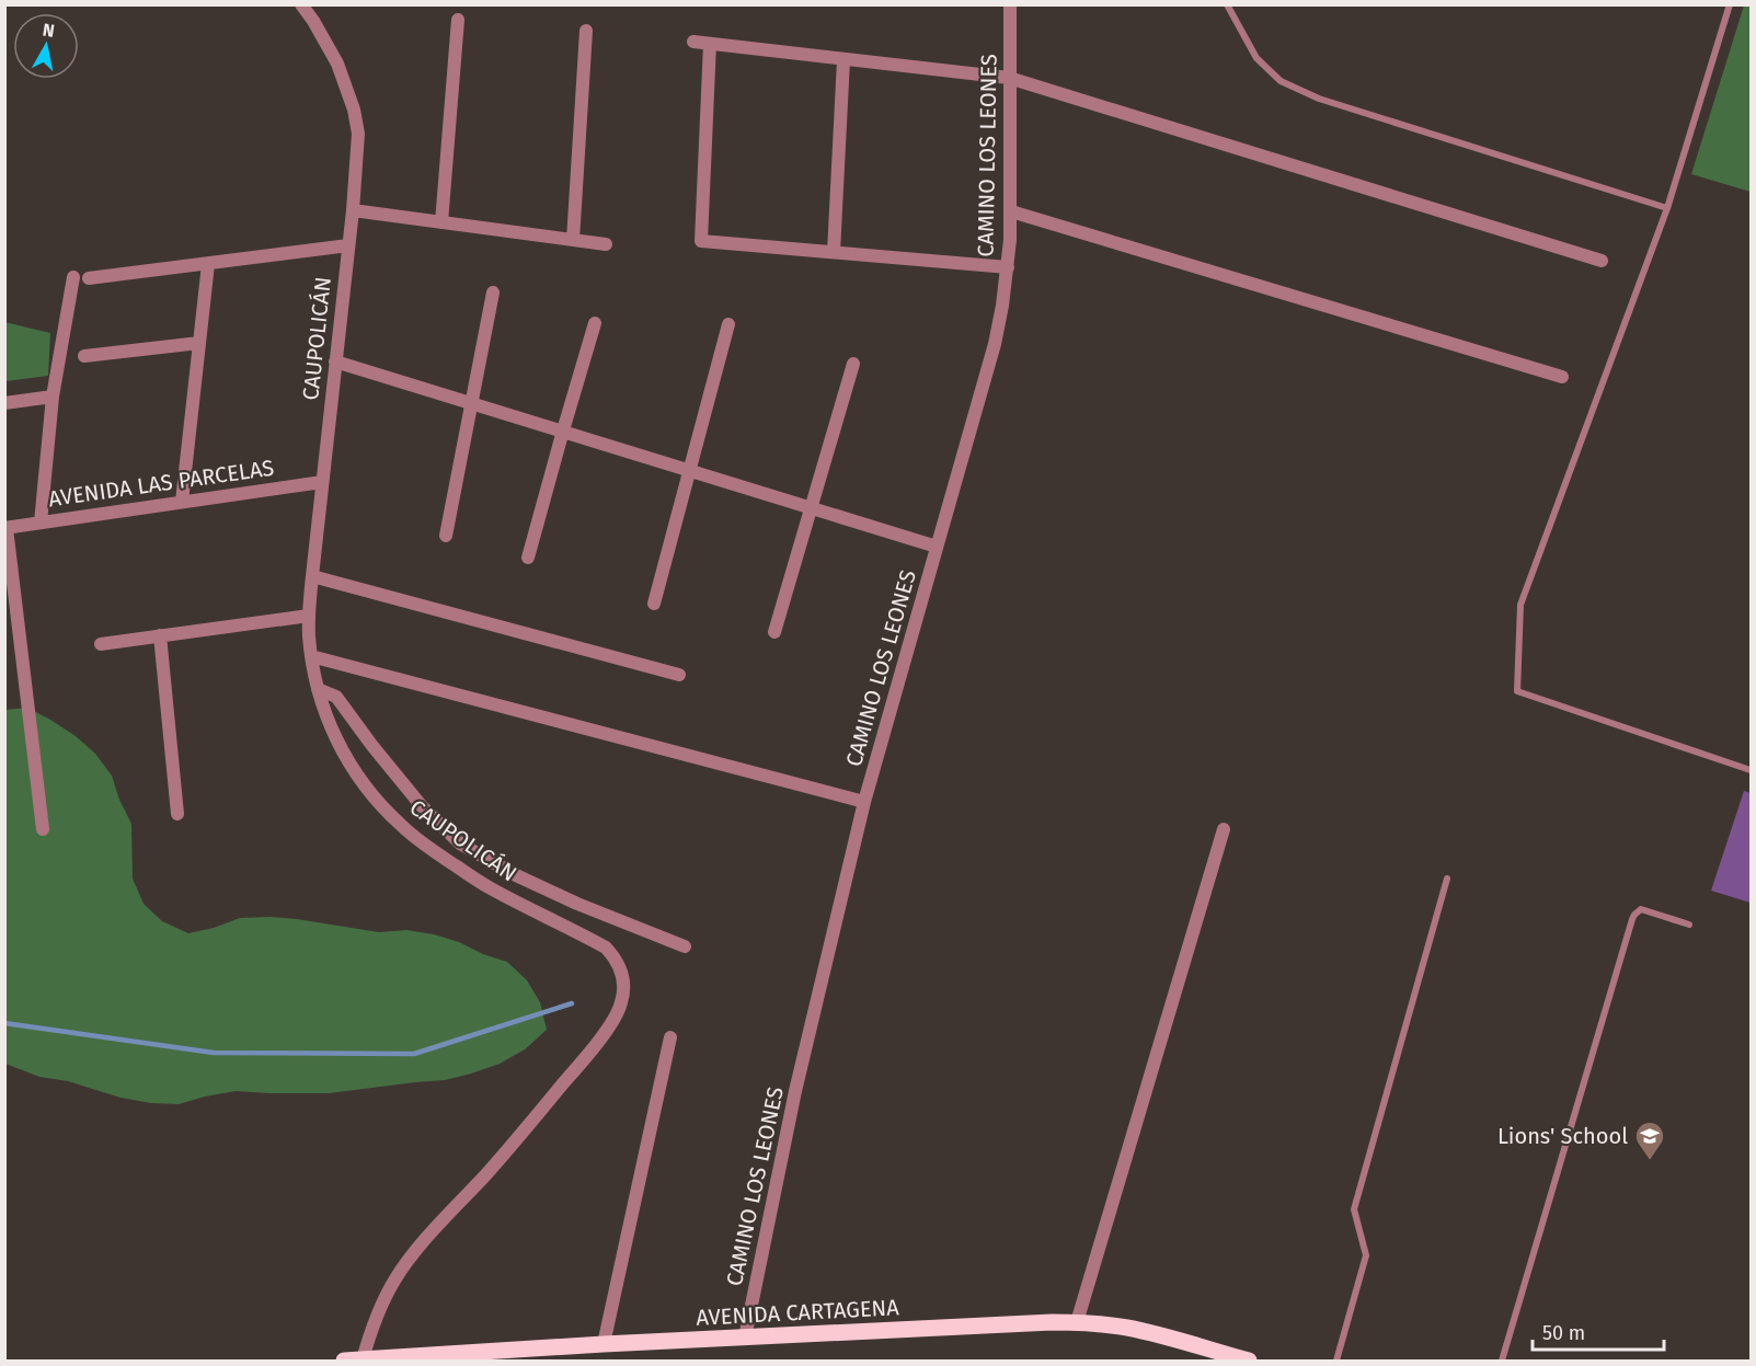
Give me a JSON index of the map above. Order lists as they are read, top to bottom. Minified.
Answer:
{"streets":{"main road":["AVENIDA CARTAGENA"],"street":["CAMINO LOS LEONES","CAUPOLICÁN","AVENIDA LAS PARCELAS"]},"crossings":[["CAMINO LOS LEONES","AVENIDA CARTAGENA"],["CAUPOLICÁN","AVENIDA LAS PARCELAS"],["CAUPOLICÁN","AVENIDA CARTAGENA"]],"places":{"school or university":["Lions' School"]},"scale_bar":"50 m","north":"top"}
